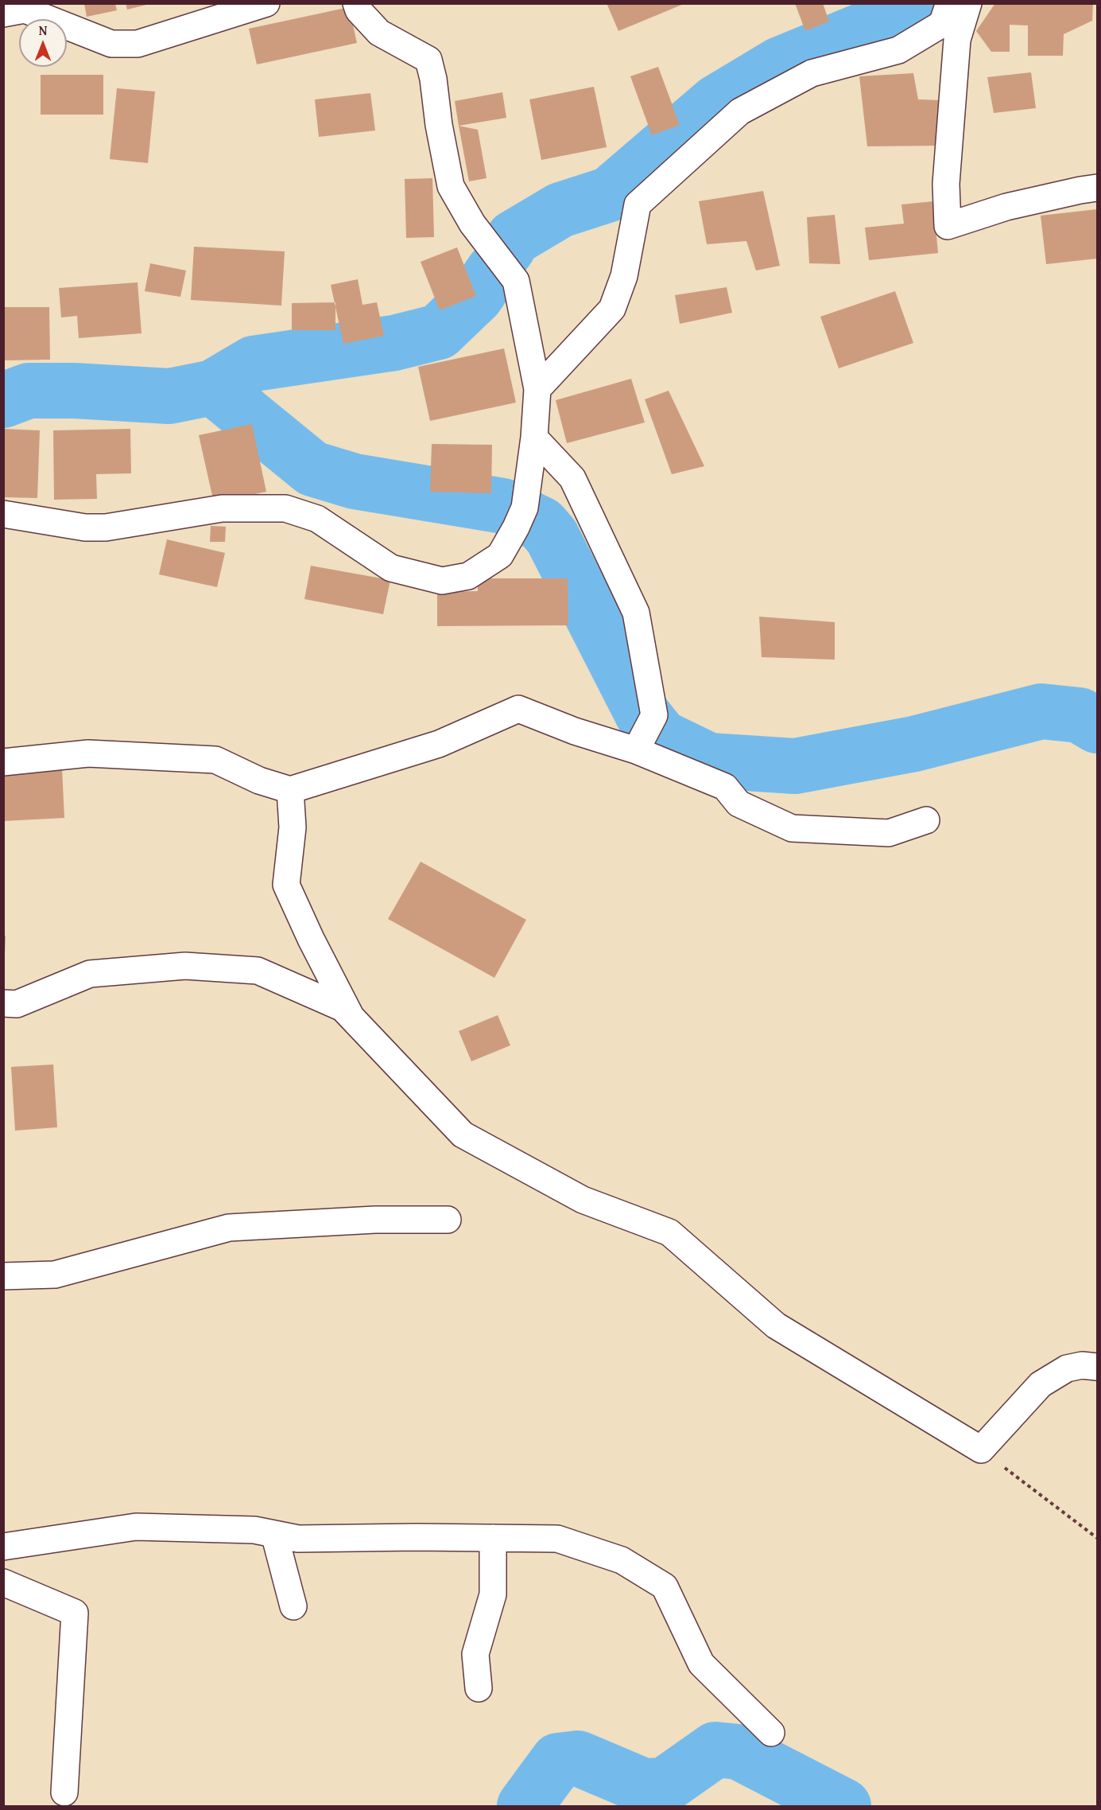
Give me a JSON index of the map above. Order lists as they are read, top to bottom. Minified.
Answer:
{"north":"top"}
